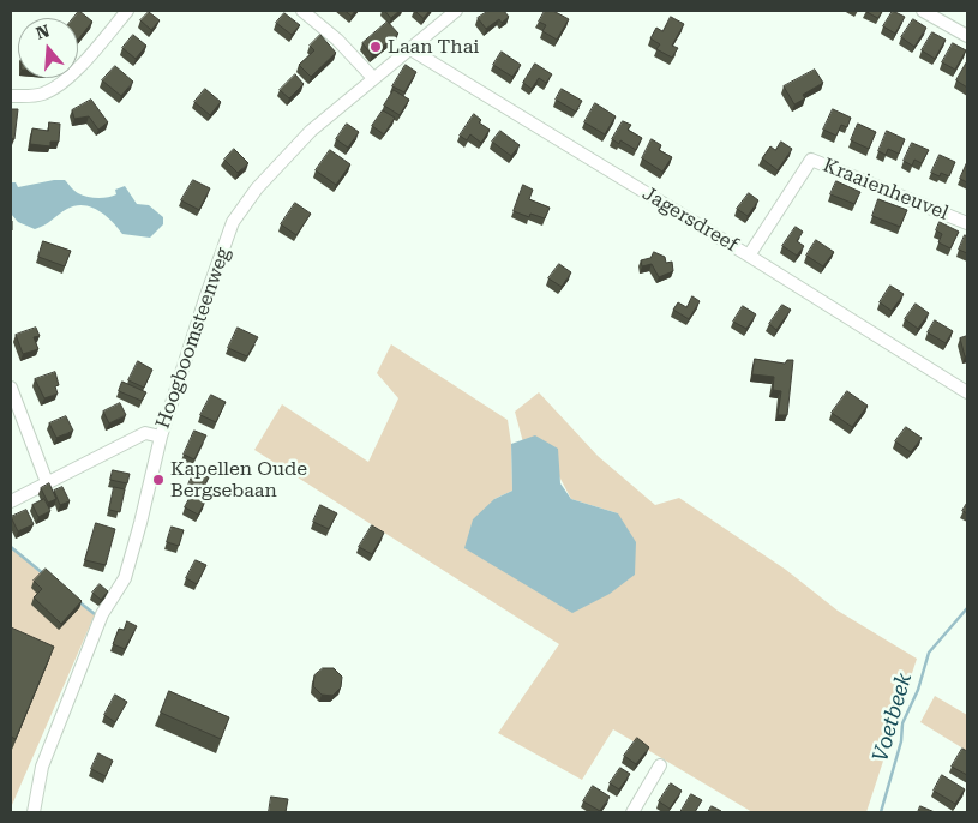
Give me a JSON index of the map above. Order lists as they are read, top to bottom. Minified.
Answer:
{"streets":{"street":["Kraaienheuvel","Jagersdreef","Hoogboomsteenweg"]},"crossings":[["Kraaienheuvel","Jagersdreef"],["Jagersdreef","Hoogboomsteenweg"]],"water":["Voetbeek"],"places":["Laan Thai","Kapellen Oude Bergsebaan"],"north":"top"}
